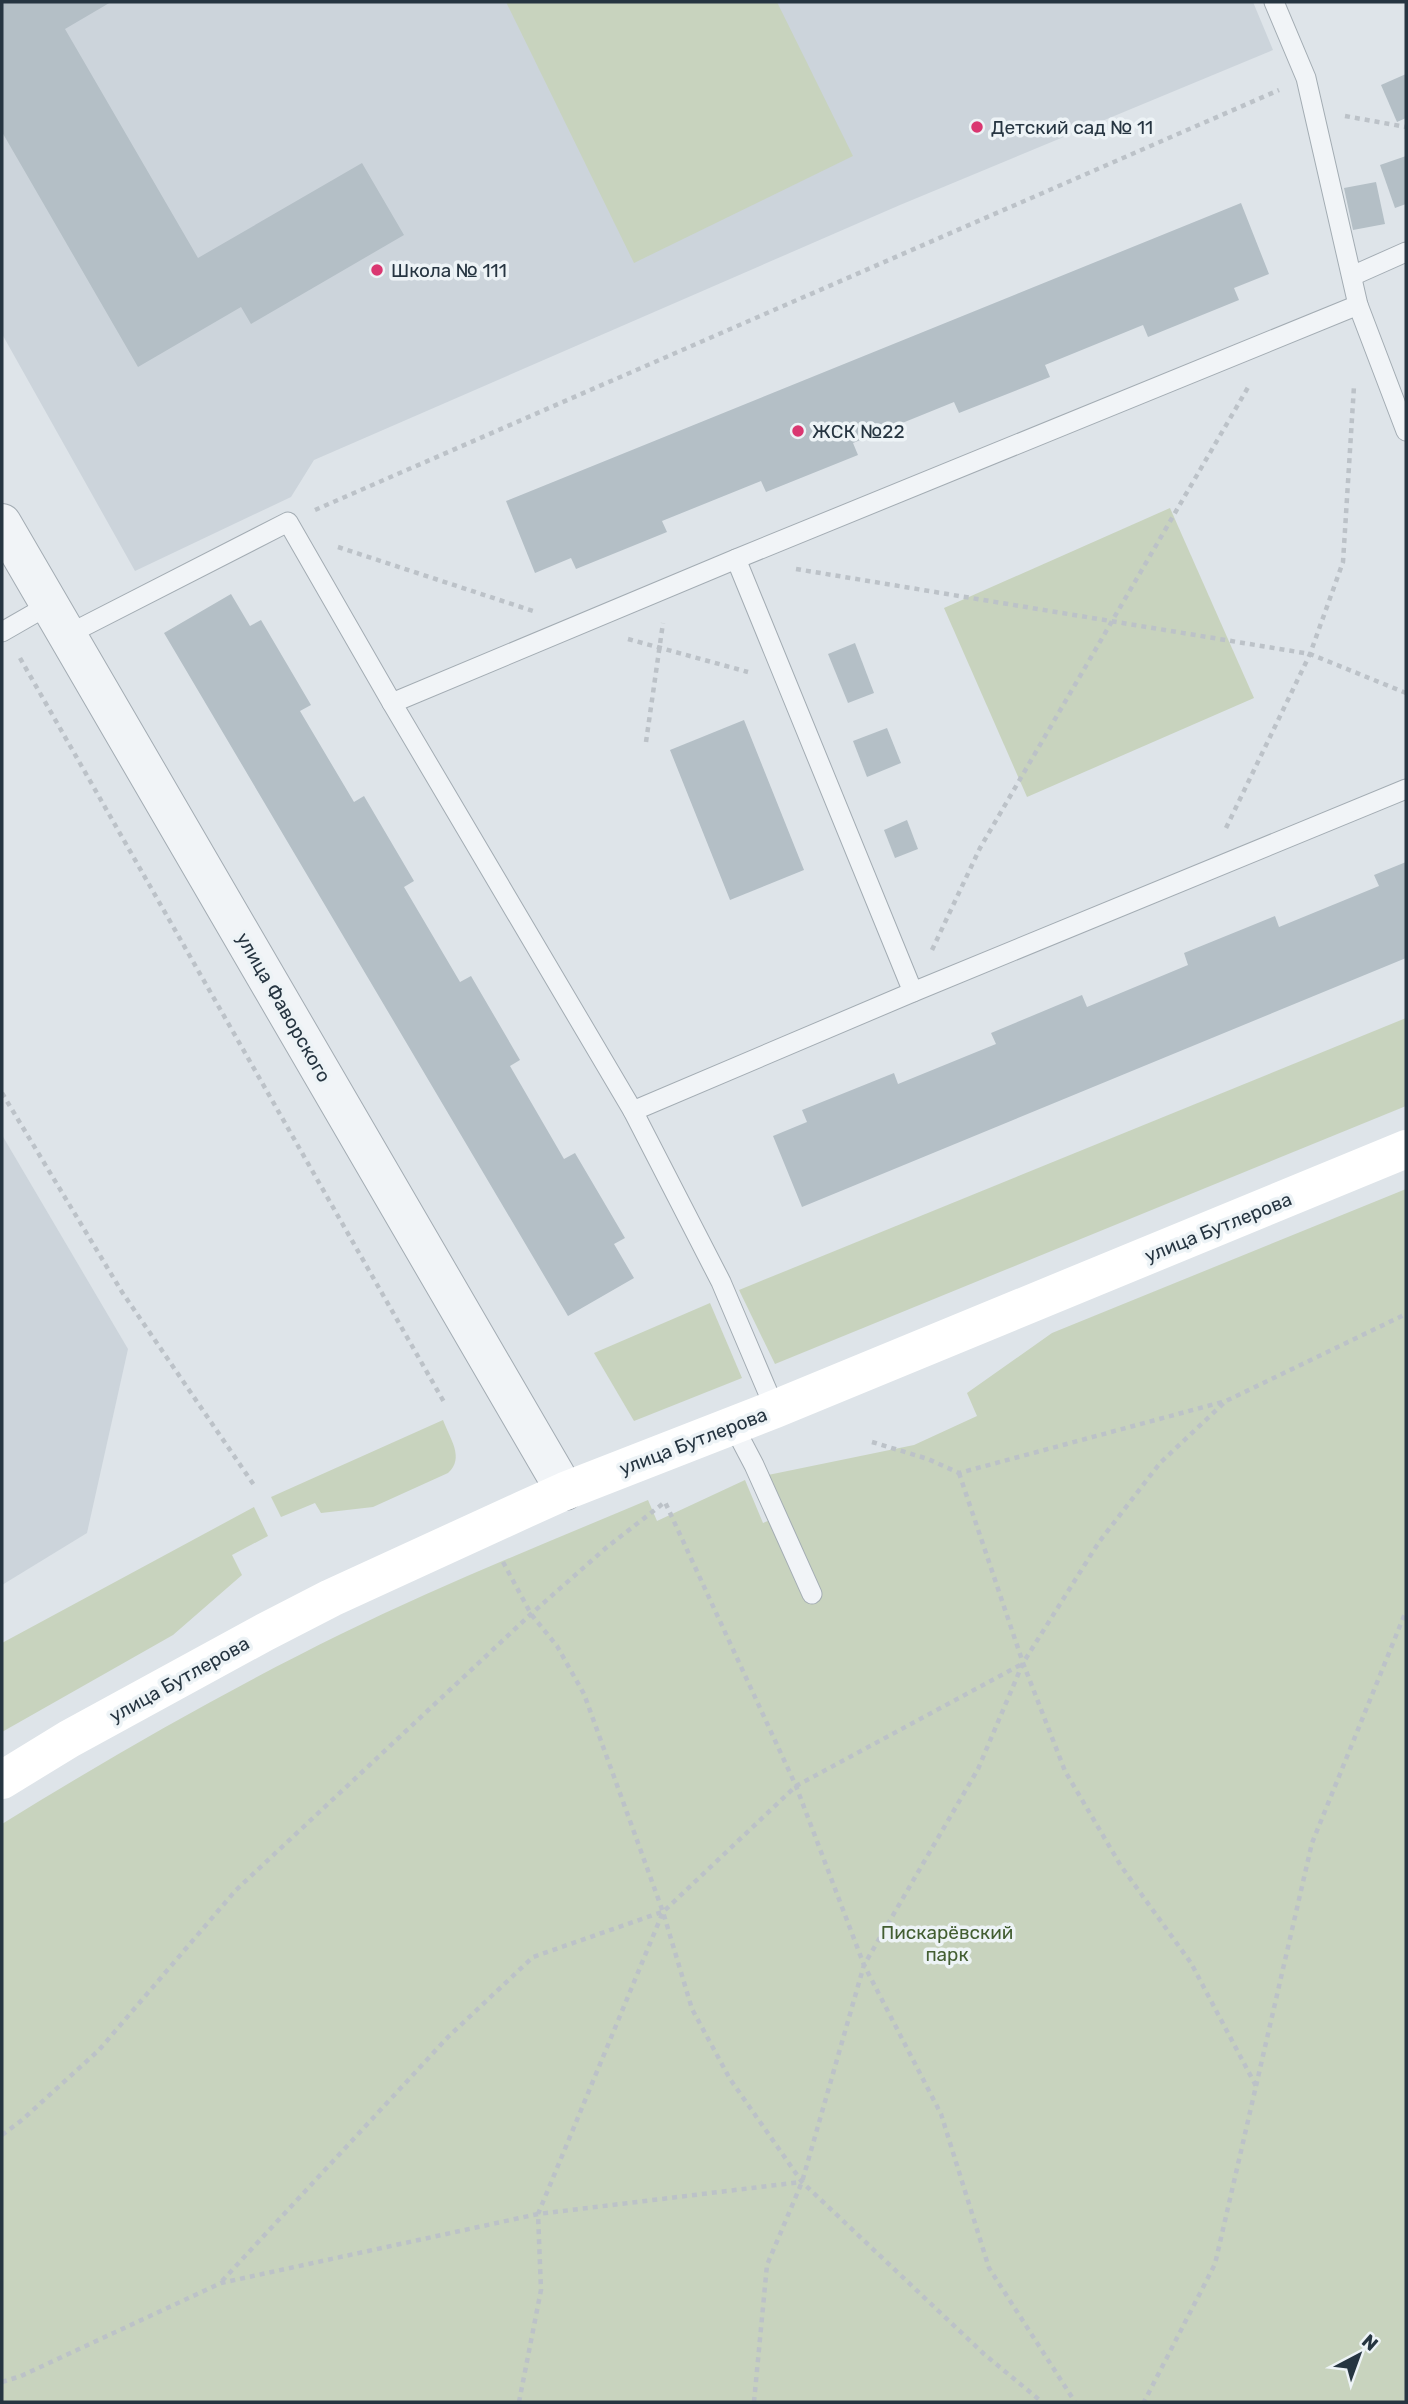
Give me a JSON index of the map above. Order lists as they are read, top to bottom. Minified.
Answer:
{"streets":{"street":["улица Фаворского","улица Бутлерова"]},"crossings":[["улица Фаворского","улица Бутлерова"]],"parks":["Пискарёвский парк"],"places":["Детский сад № 11","Школа № 111","ЖСК №22"],"north":"top right"}
